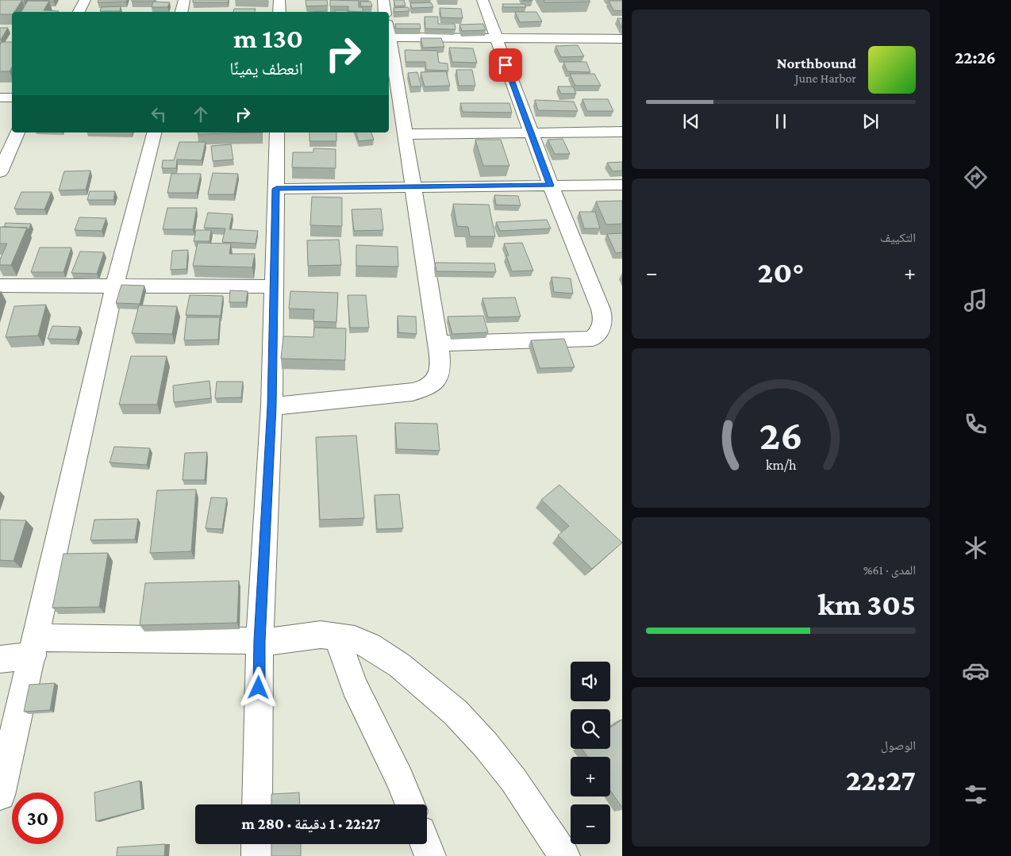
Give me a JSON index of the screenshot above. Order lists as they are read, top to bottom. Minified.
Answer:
{"page":{"tabs":"22:26","turn":["130 m","انعطف يمينًا"],"song":["Northbound","June Harbor"],"tile":["التكييف",["المدى · 61%","305 km"],["الوصول","22:27"]],"heat":["−","20°","+"],"map_buttons":["+","−"],"limit":"30","trip":"22:27 · 1 دقيقة · 280 m","gauge":["26","km/h"]}}
